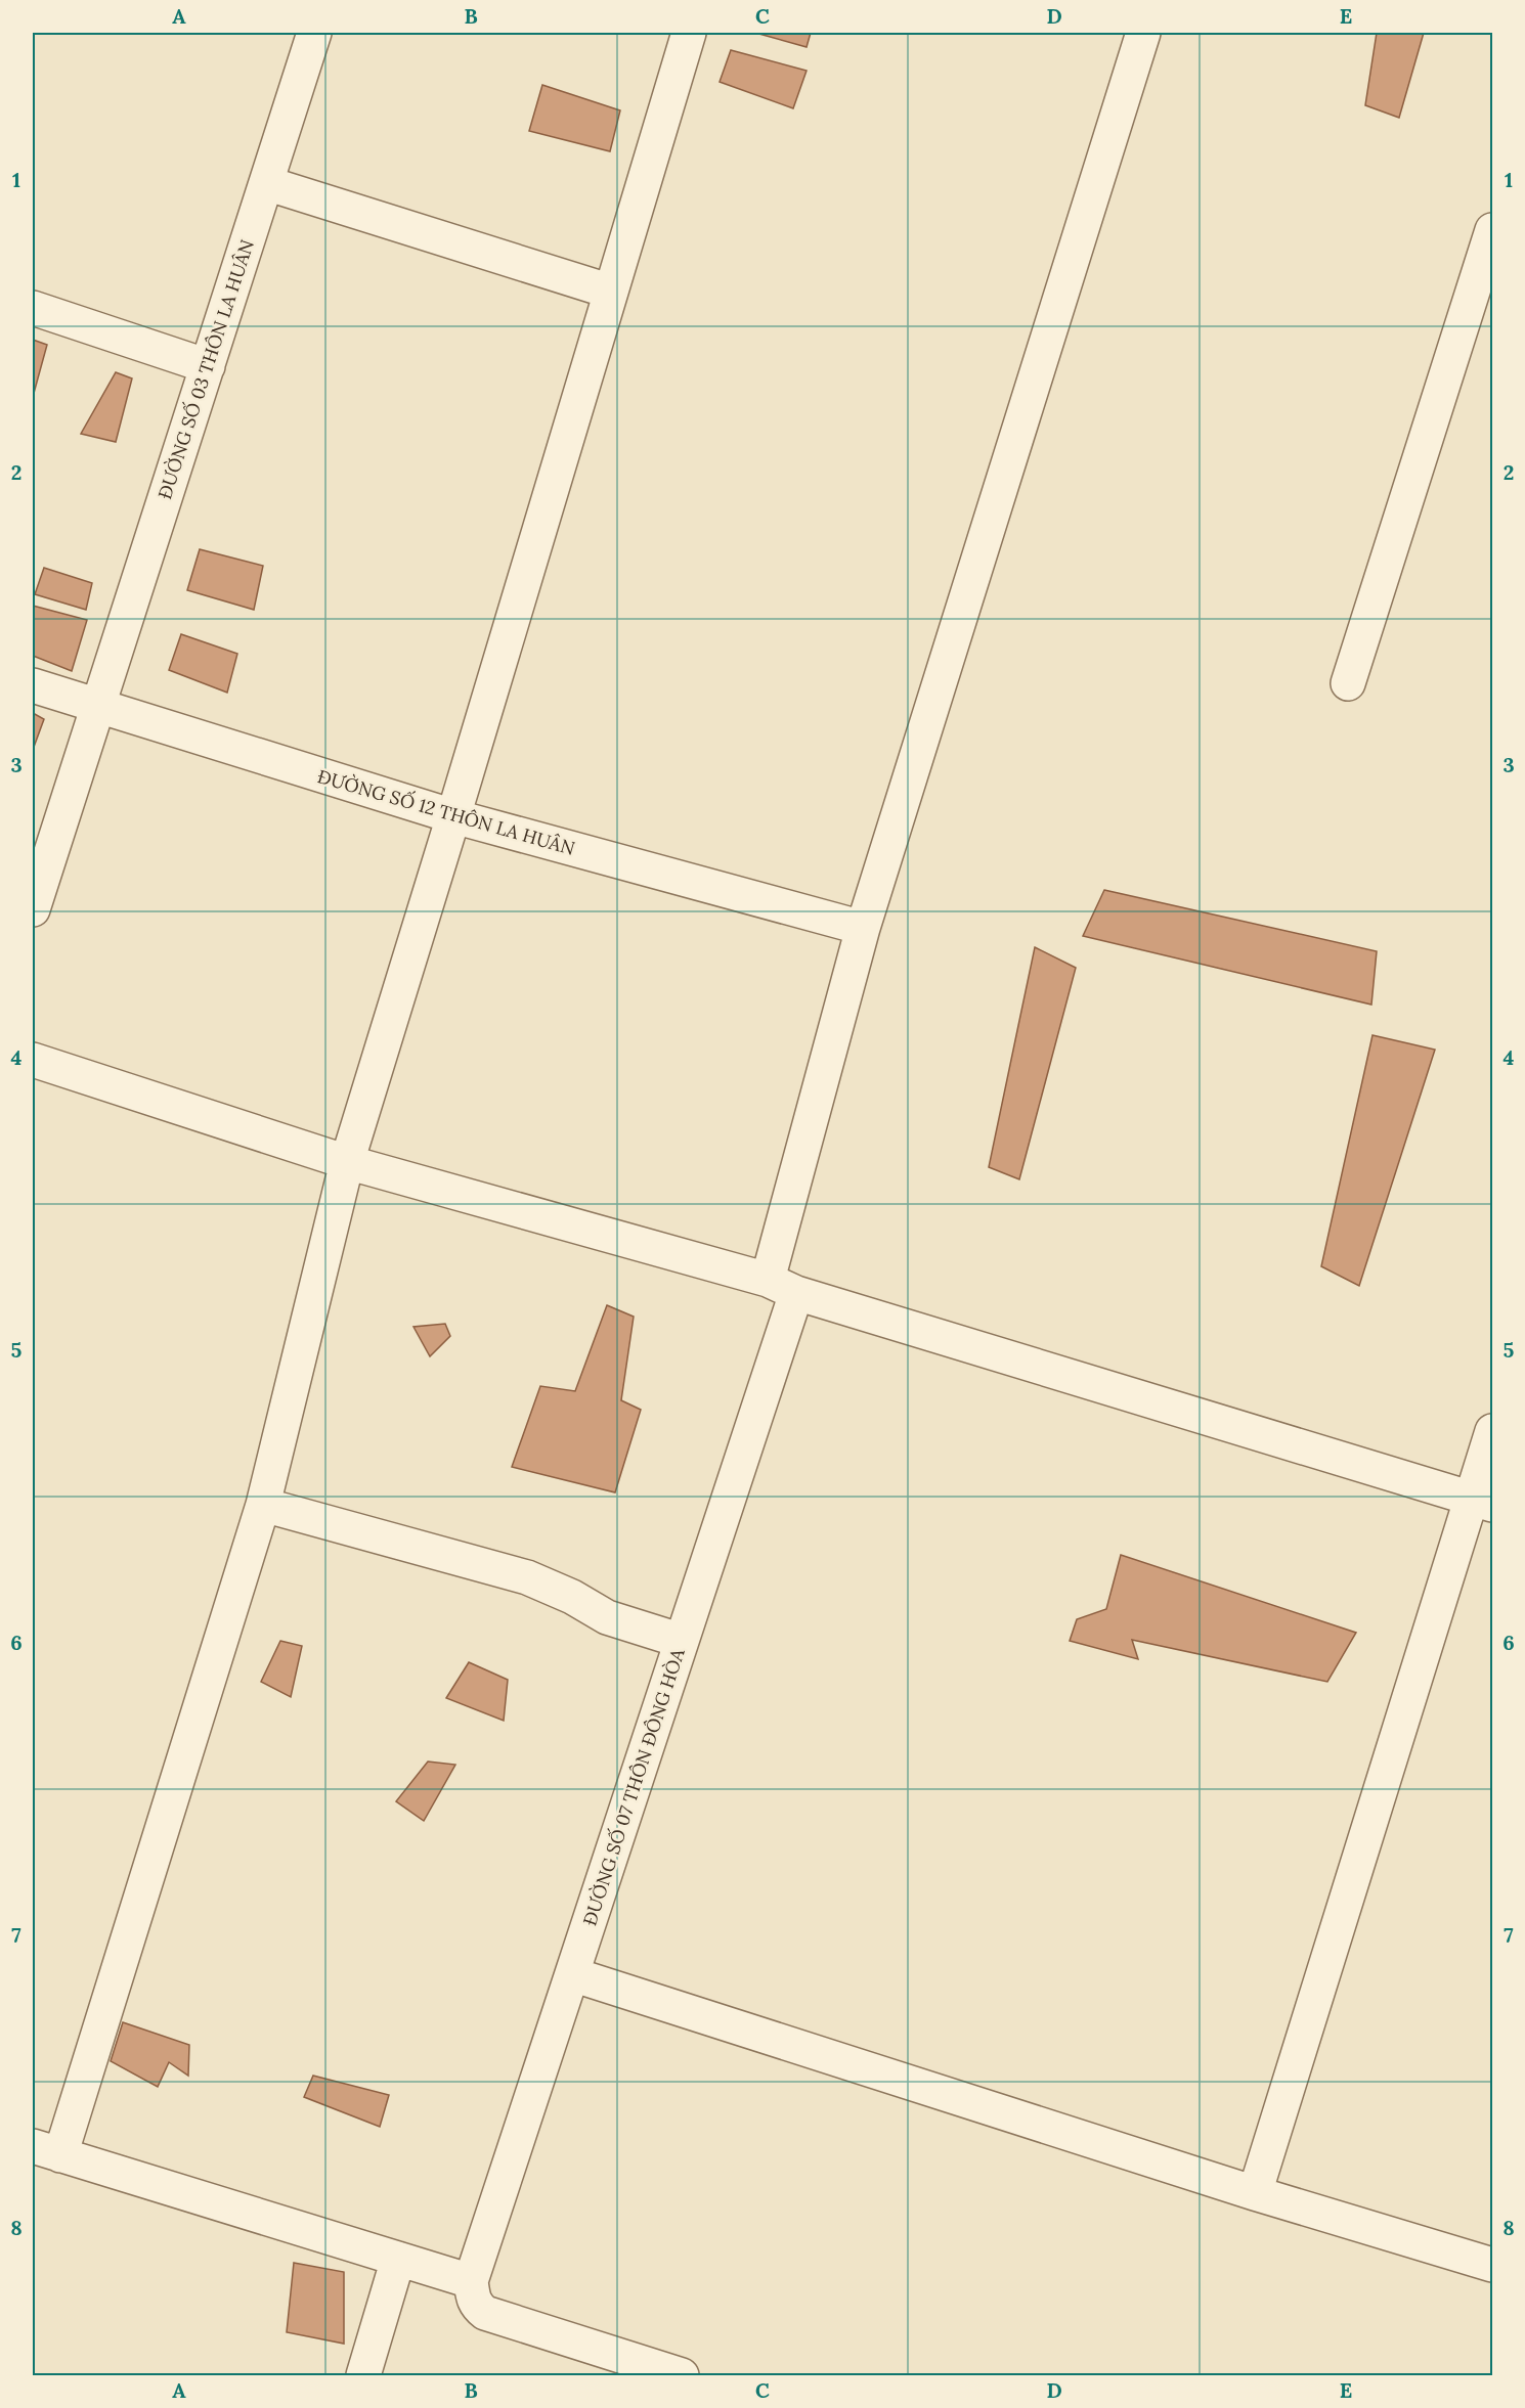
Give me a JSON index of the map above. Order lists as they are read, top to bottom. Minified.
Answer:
{"streets":{"street":["ĐƯỜNG SỐ 03 THÔN LA HUÂN","ĐƯỜNG SỐ 12 THÔN LA HUÂN","ĐƯỜNG SỐ 07 THÔN ĐÔNG HÒA"]},"crossings":[["ĐƯỜNG SỐ 03 THÔN LA HUÂN","ĐƯỜNG SỐ 12 THÔN LA HUÂN"],["ĐƯỜNG SỐ 12 THÔN LA HUÂN","ĐƯỜNG SỐ 07 THÔN ĐÔNG HÒA"]],"grid":{"columns":["A","B","C","D","E"],"rows":["1","2","3","4","5","6","7","8"]}}
